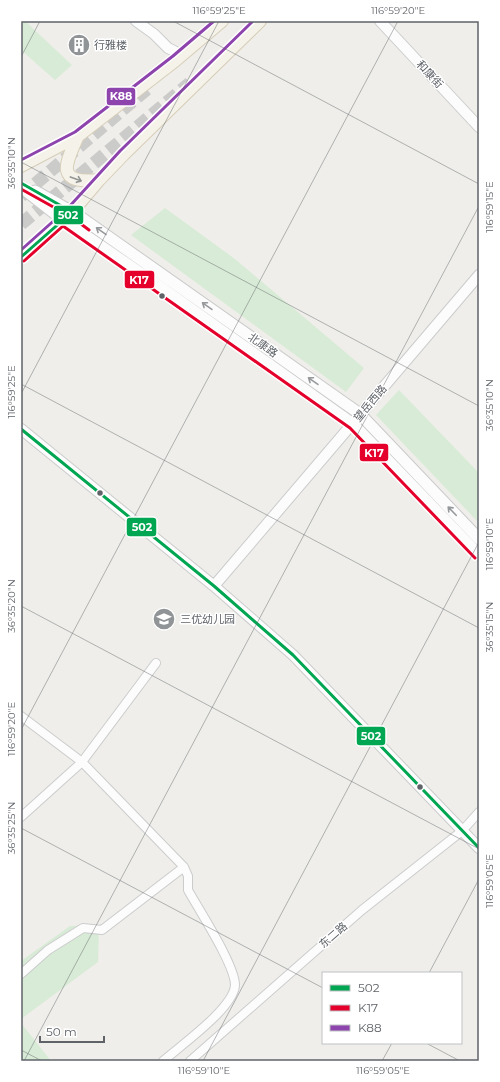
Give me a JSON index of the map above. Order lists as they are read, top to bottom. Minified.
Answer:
{"streets":{"main road":["北康路"],"street":["和康街","望岳西路","东二路"]},"crossings":[["北康路","望岳西路"]],"places":{"building":["行雅楼"],"school or university":["三优幼儿园"]},"lines":["transit line K88","transit line 502","transit line K17"],"legend":["502","K17","K88"],"scale_bar":"50 m","coordinates":["116°59'25\"E","116°59'20\"E","36°35'10\"N","116°59'15\"E","116°59'10\"E","36°35'20\"N","36°35'15\"N","36°35'25\"N","116°59'05\"E"]}
